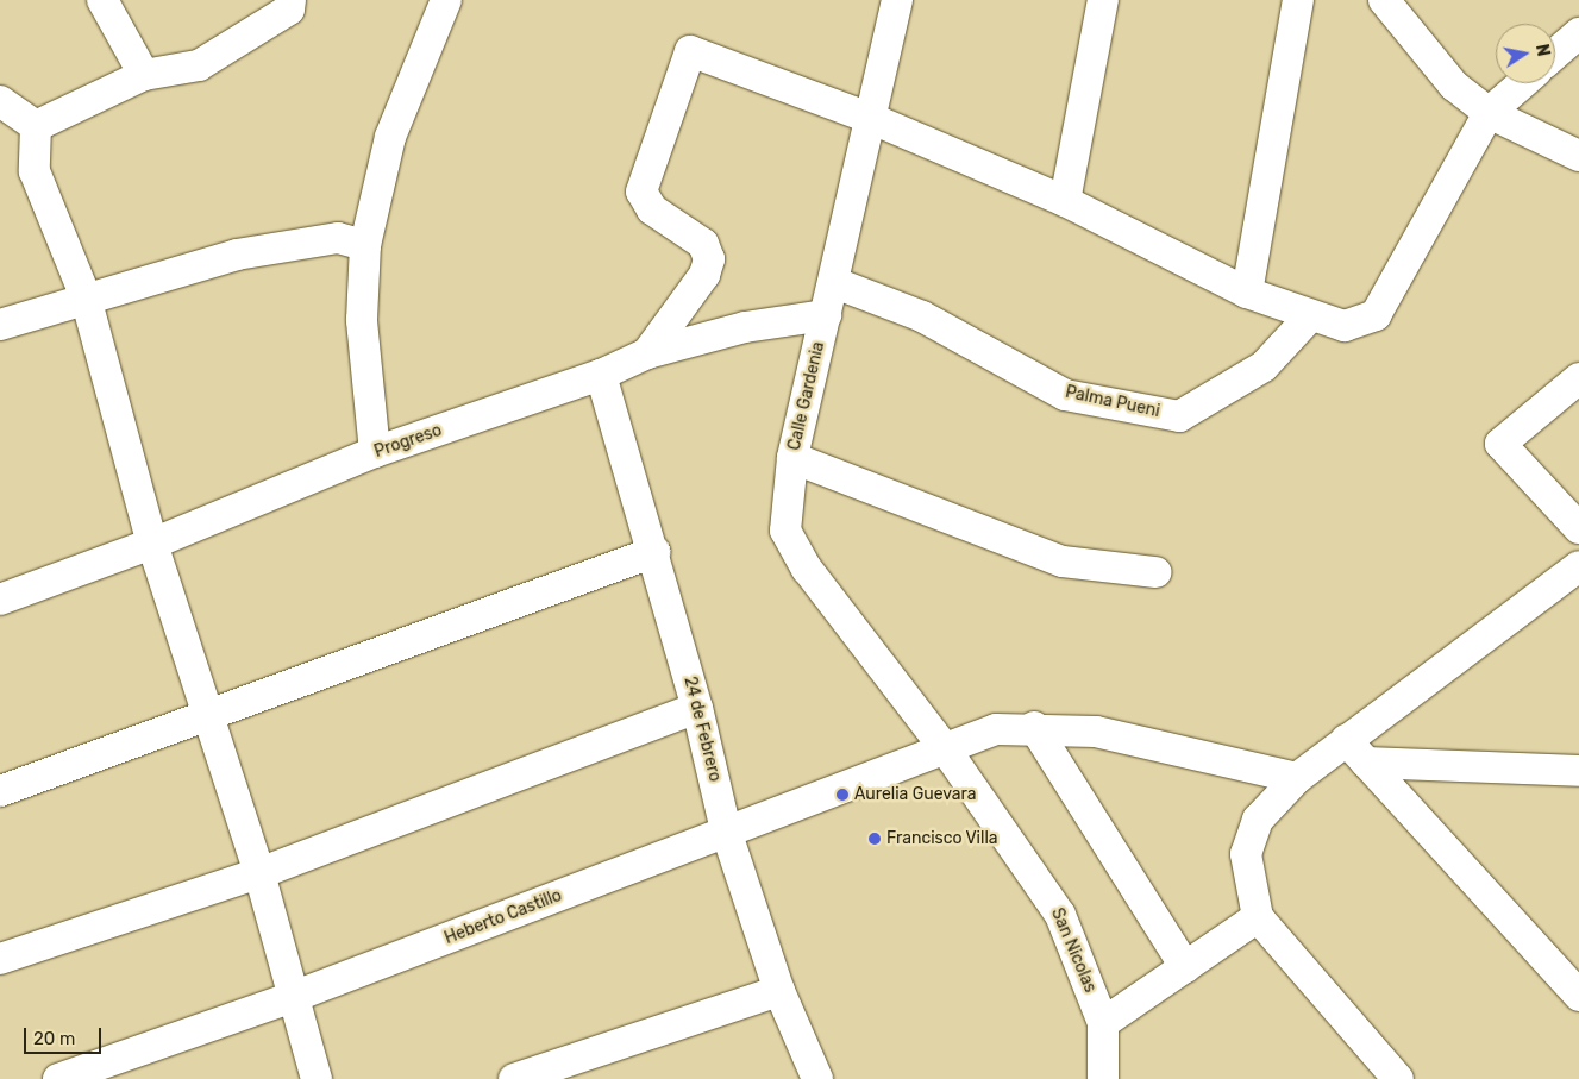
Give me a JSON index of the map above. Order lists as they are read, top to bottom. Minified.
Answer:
{"streets":{"street":["Calle Gardenia","Palma Pueni","Progreso","24 de Febrero","Heberto Castillo","San Nicolas"]},"crossings":[["Calle Gardenia","Palma Pueni"],["Calle Gardenia","Progreso"],["Calle Gardenia","Heberto Castillo"],["Calle Gardenia","San Nicolas"],["Progreso","24 de Febrero"],["24 de Febrero","Heberto Castillo"],["Heberto Castillo","San Nicolas"]],"places":["Aurelia Guevara","Francisco Villa"],"scale_bar":"20 m","north":"right"}
